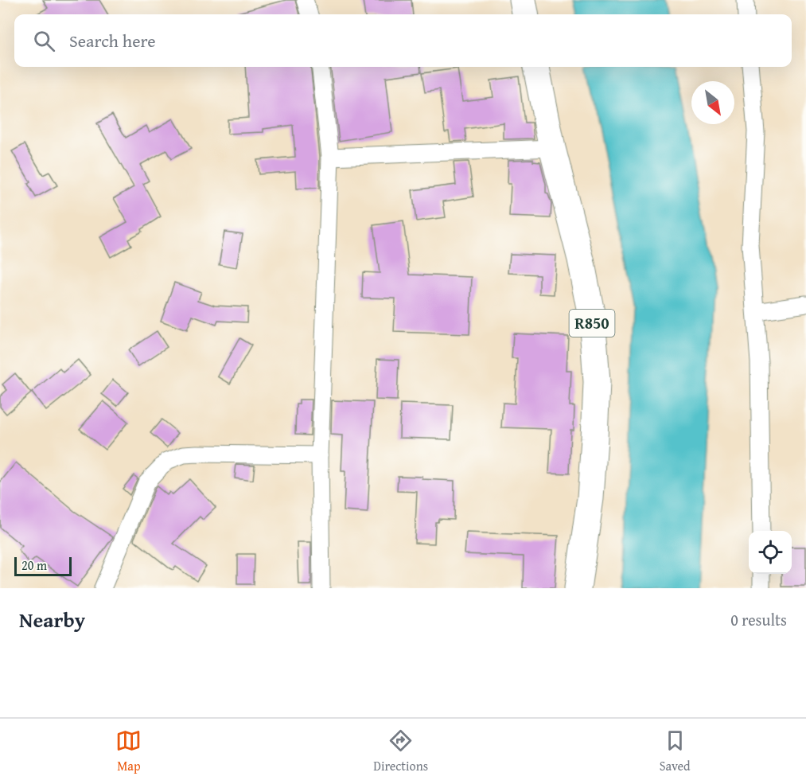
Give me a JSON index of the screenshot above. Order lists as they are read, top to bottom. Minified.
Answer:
{"streets":{"main road":["R850"]},"scale_bar":"20 m","north":"bottom right","page":{"search":"Search here","scale":"20 m","heading":["Nearby","0 results"],"nav":["Map","Directions","Saved"]}}
